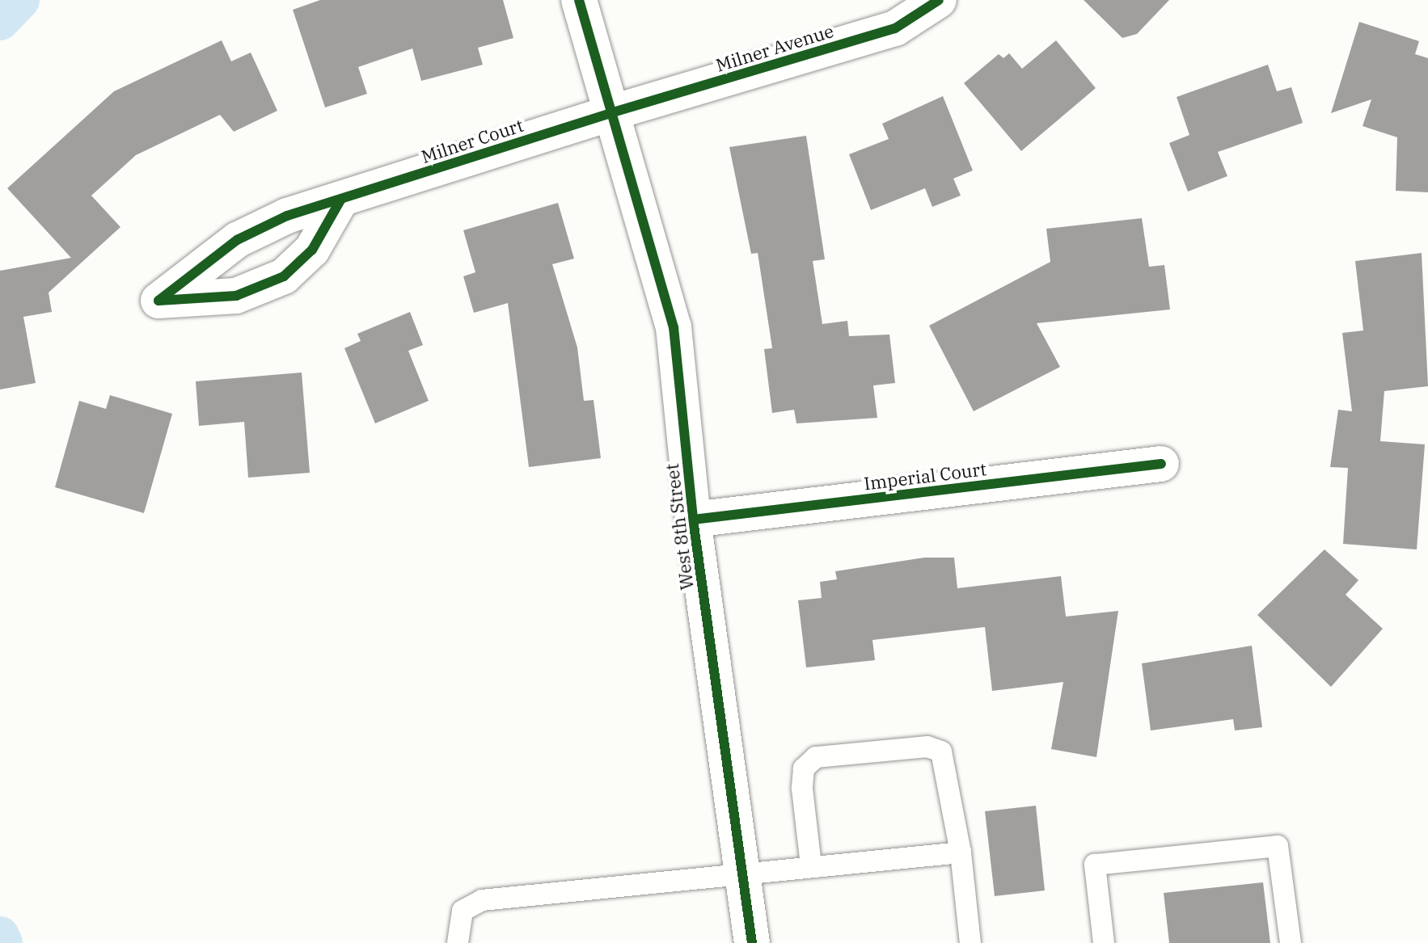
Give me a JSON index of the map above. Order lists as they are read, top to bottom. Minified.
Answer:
{"streets":{"street":["Milner Avenue","Milner Court","Imperial Court","West 8th Street"]},"crossings":[["Milner Avenue","Milner Court"],["Milner Avenue","West 8th Street"],["Milner Court","West 8th Street"],["Imperial Court","West 8th Street"]]}
